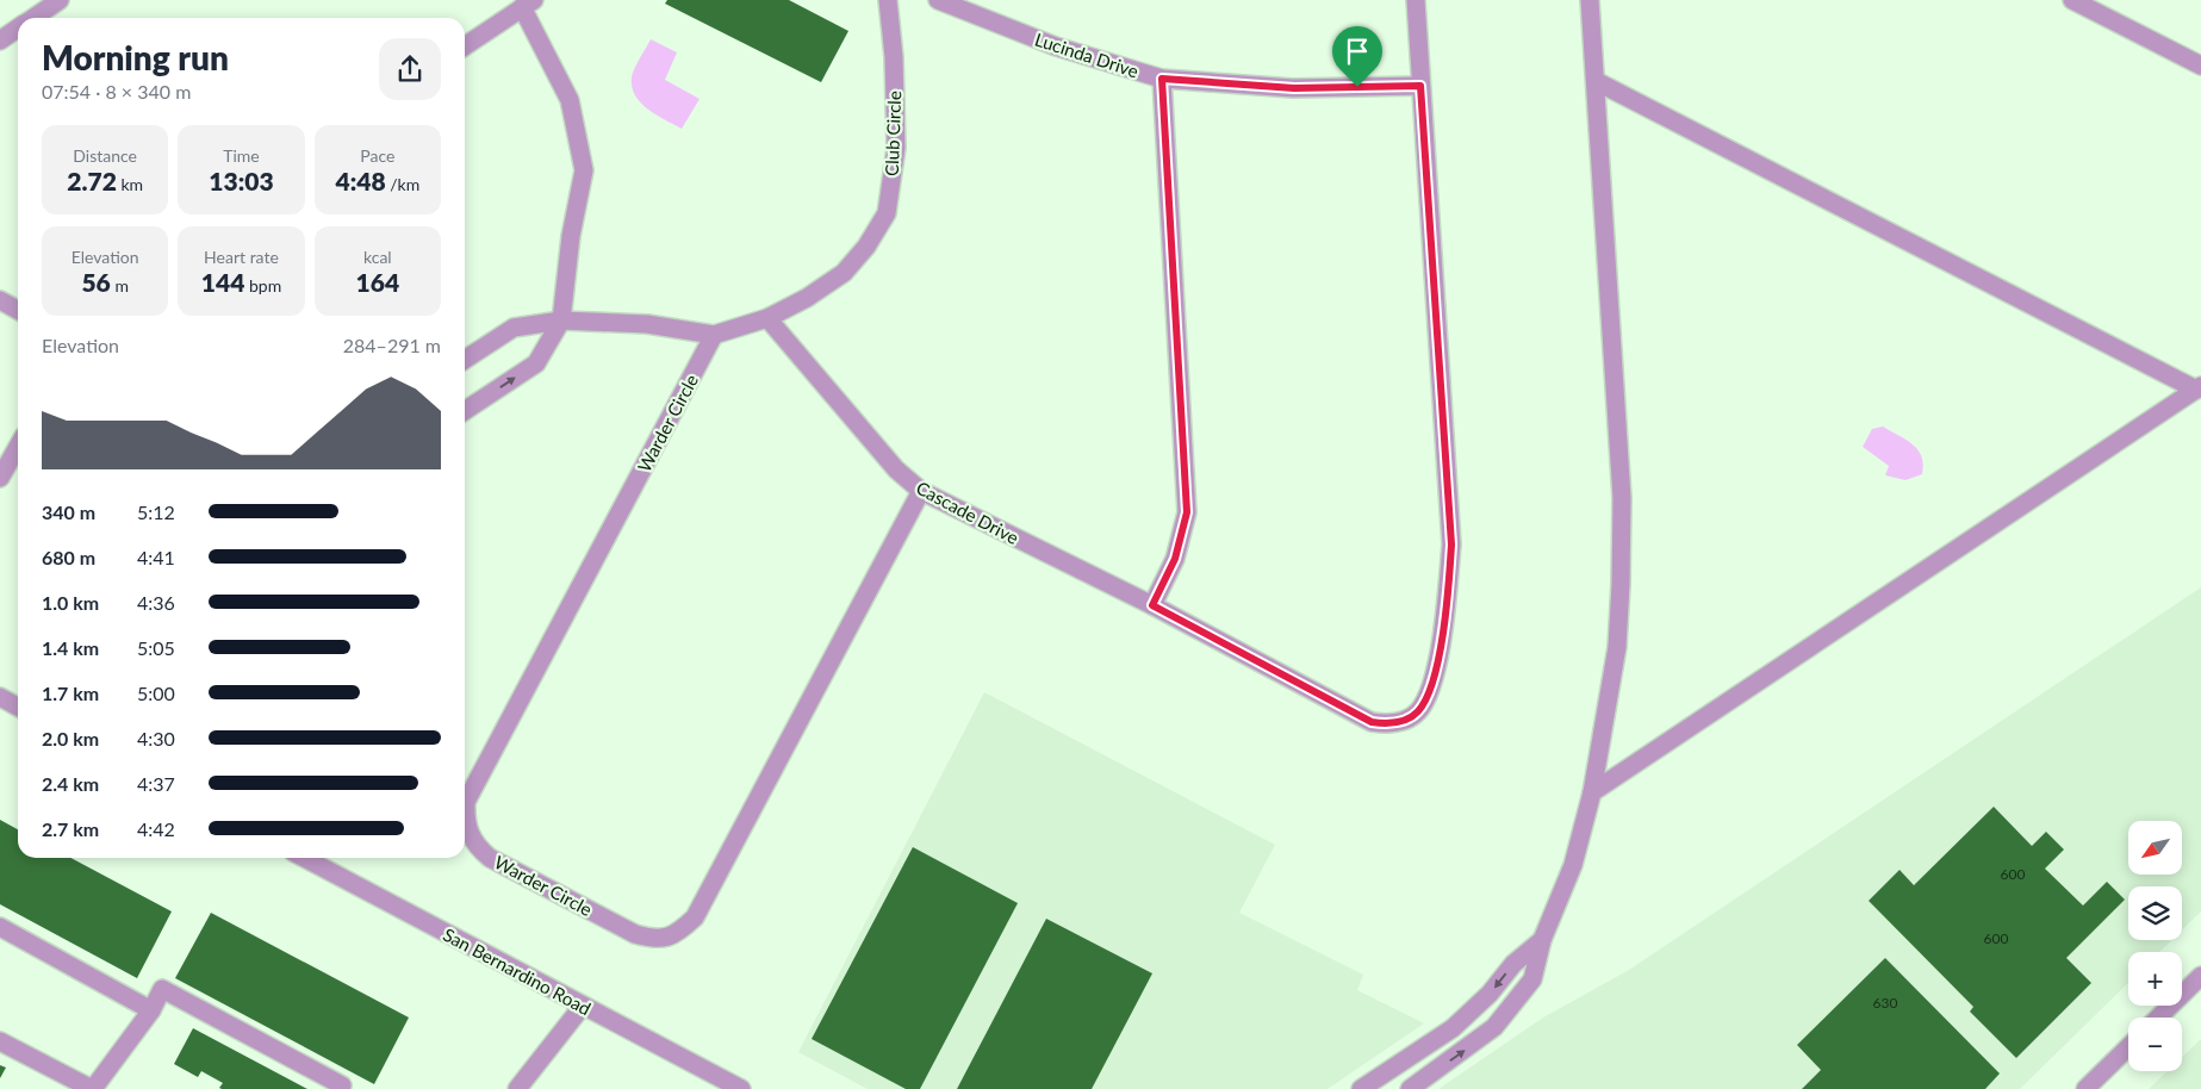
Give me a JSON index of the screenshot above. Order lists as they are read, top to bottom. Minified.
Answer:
{"streets":{"street":["Lucinda Drive","Club Circle","Warder Circle","Cascade Drive","San Bernardino Road"]},"crossings":[["Lucinda Drive","Cascade Drive"],["Club Circle","Cascade Drive"],["Warder Circle","Cascade Drive"]],"house_numbers":["600","600","630"],"north":"bottom left","page":{"heading":["Morning run","07:54 · 8 × 340 m"],"stats":[["Distance","2.72 km"],["Time","13:03"],["Pace","4:48 /km"],["Elevation","56 m"],["Heart rate","144 bpm"],["kcal","164"]],"chart":["Elevation","284–291 m"],"list":[{"name":"340 m","note":"5:12"},{"name":"680 m","note":"4:41"},{"name":"1.0 km","note":"4:36"},{"name":"1.4 km","note":"5:05"},{"name":"1.7 km","note":"5:00"},{"name":"2.0 km","note":"4:30"},{"name":"2.4 km","note":"4:37"},{"name":"2.7 km","note":"4:42"}],"map_buttons":["+","−"]}}
